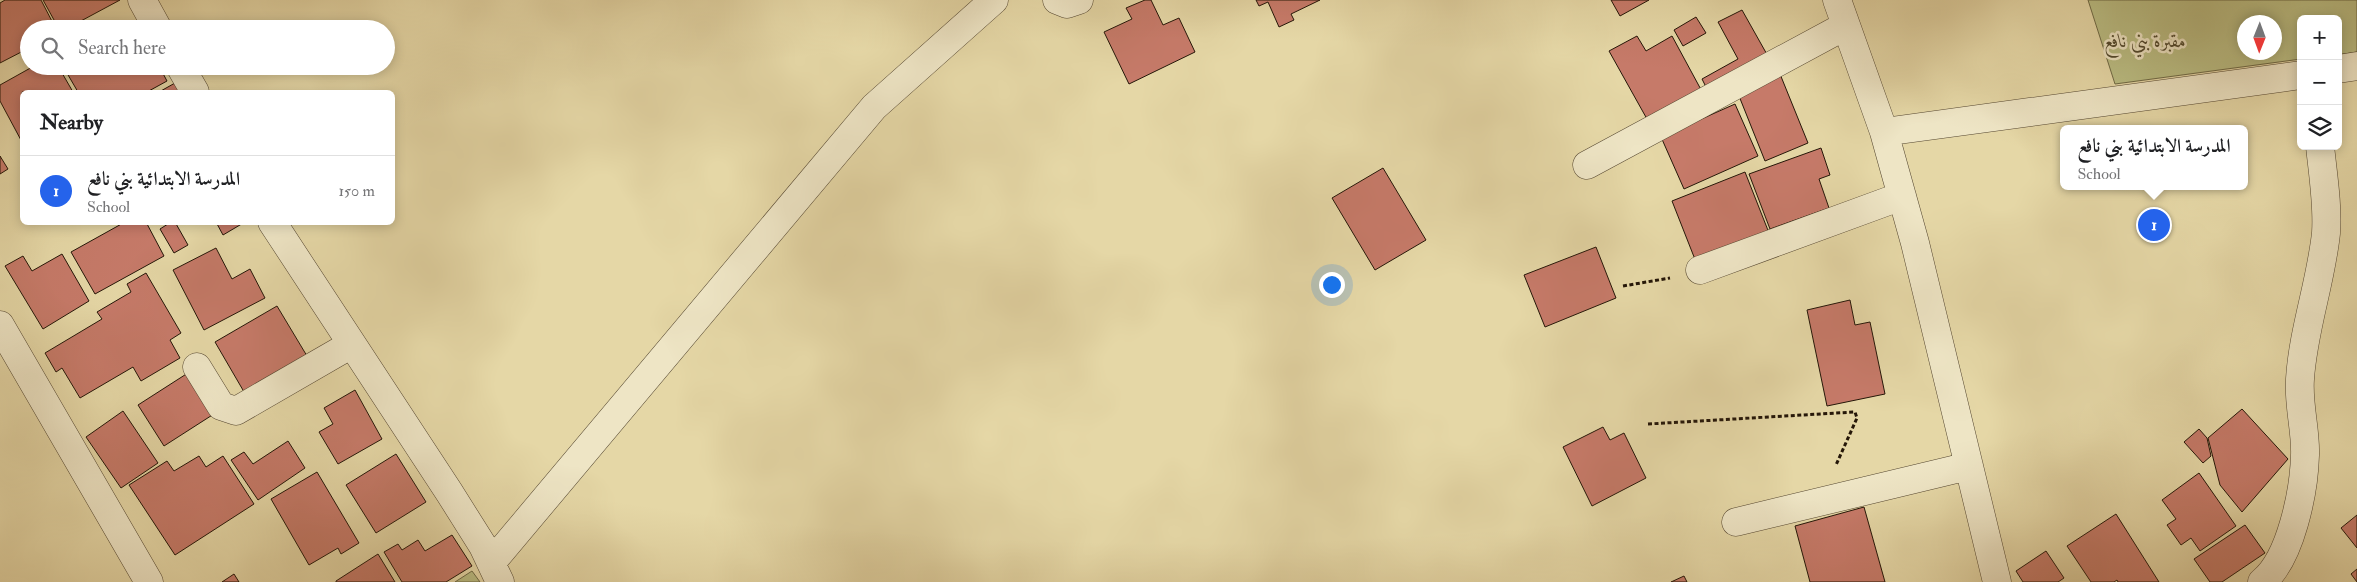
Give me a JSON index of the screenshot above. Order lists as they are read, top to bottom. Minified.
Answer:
{"parks":["مقبرة بني نافع"],"north":"bottom","page":{"map_buttons":["+","−"],"search":"Search here","heading":"Nearby","popup":["المدرسة الابتدائية بني نافع","School"],"list":[{"mark":"1","name":"المدرسة الابتدائية بني نافع","note":"School","value":"150 m"}],"pins":"1"}}
